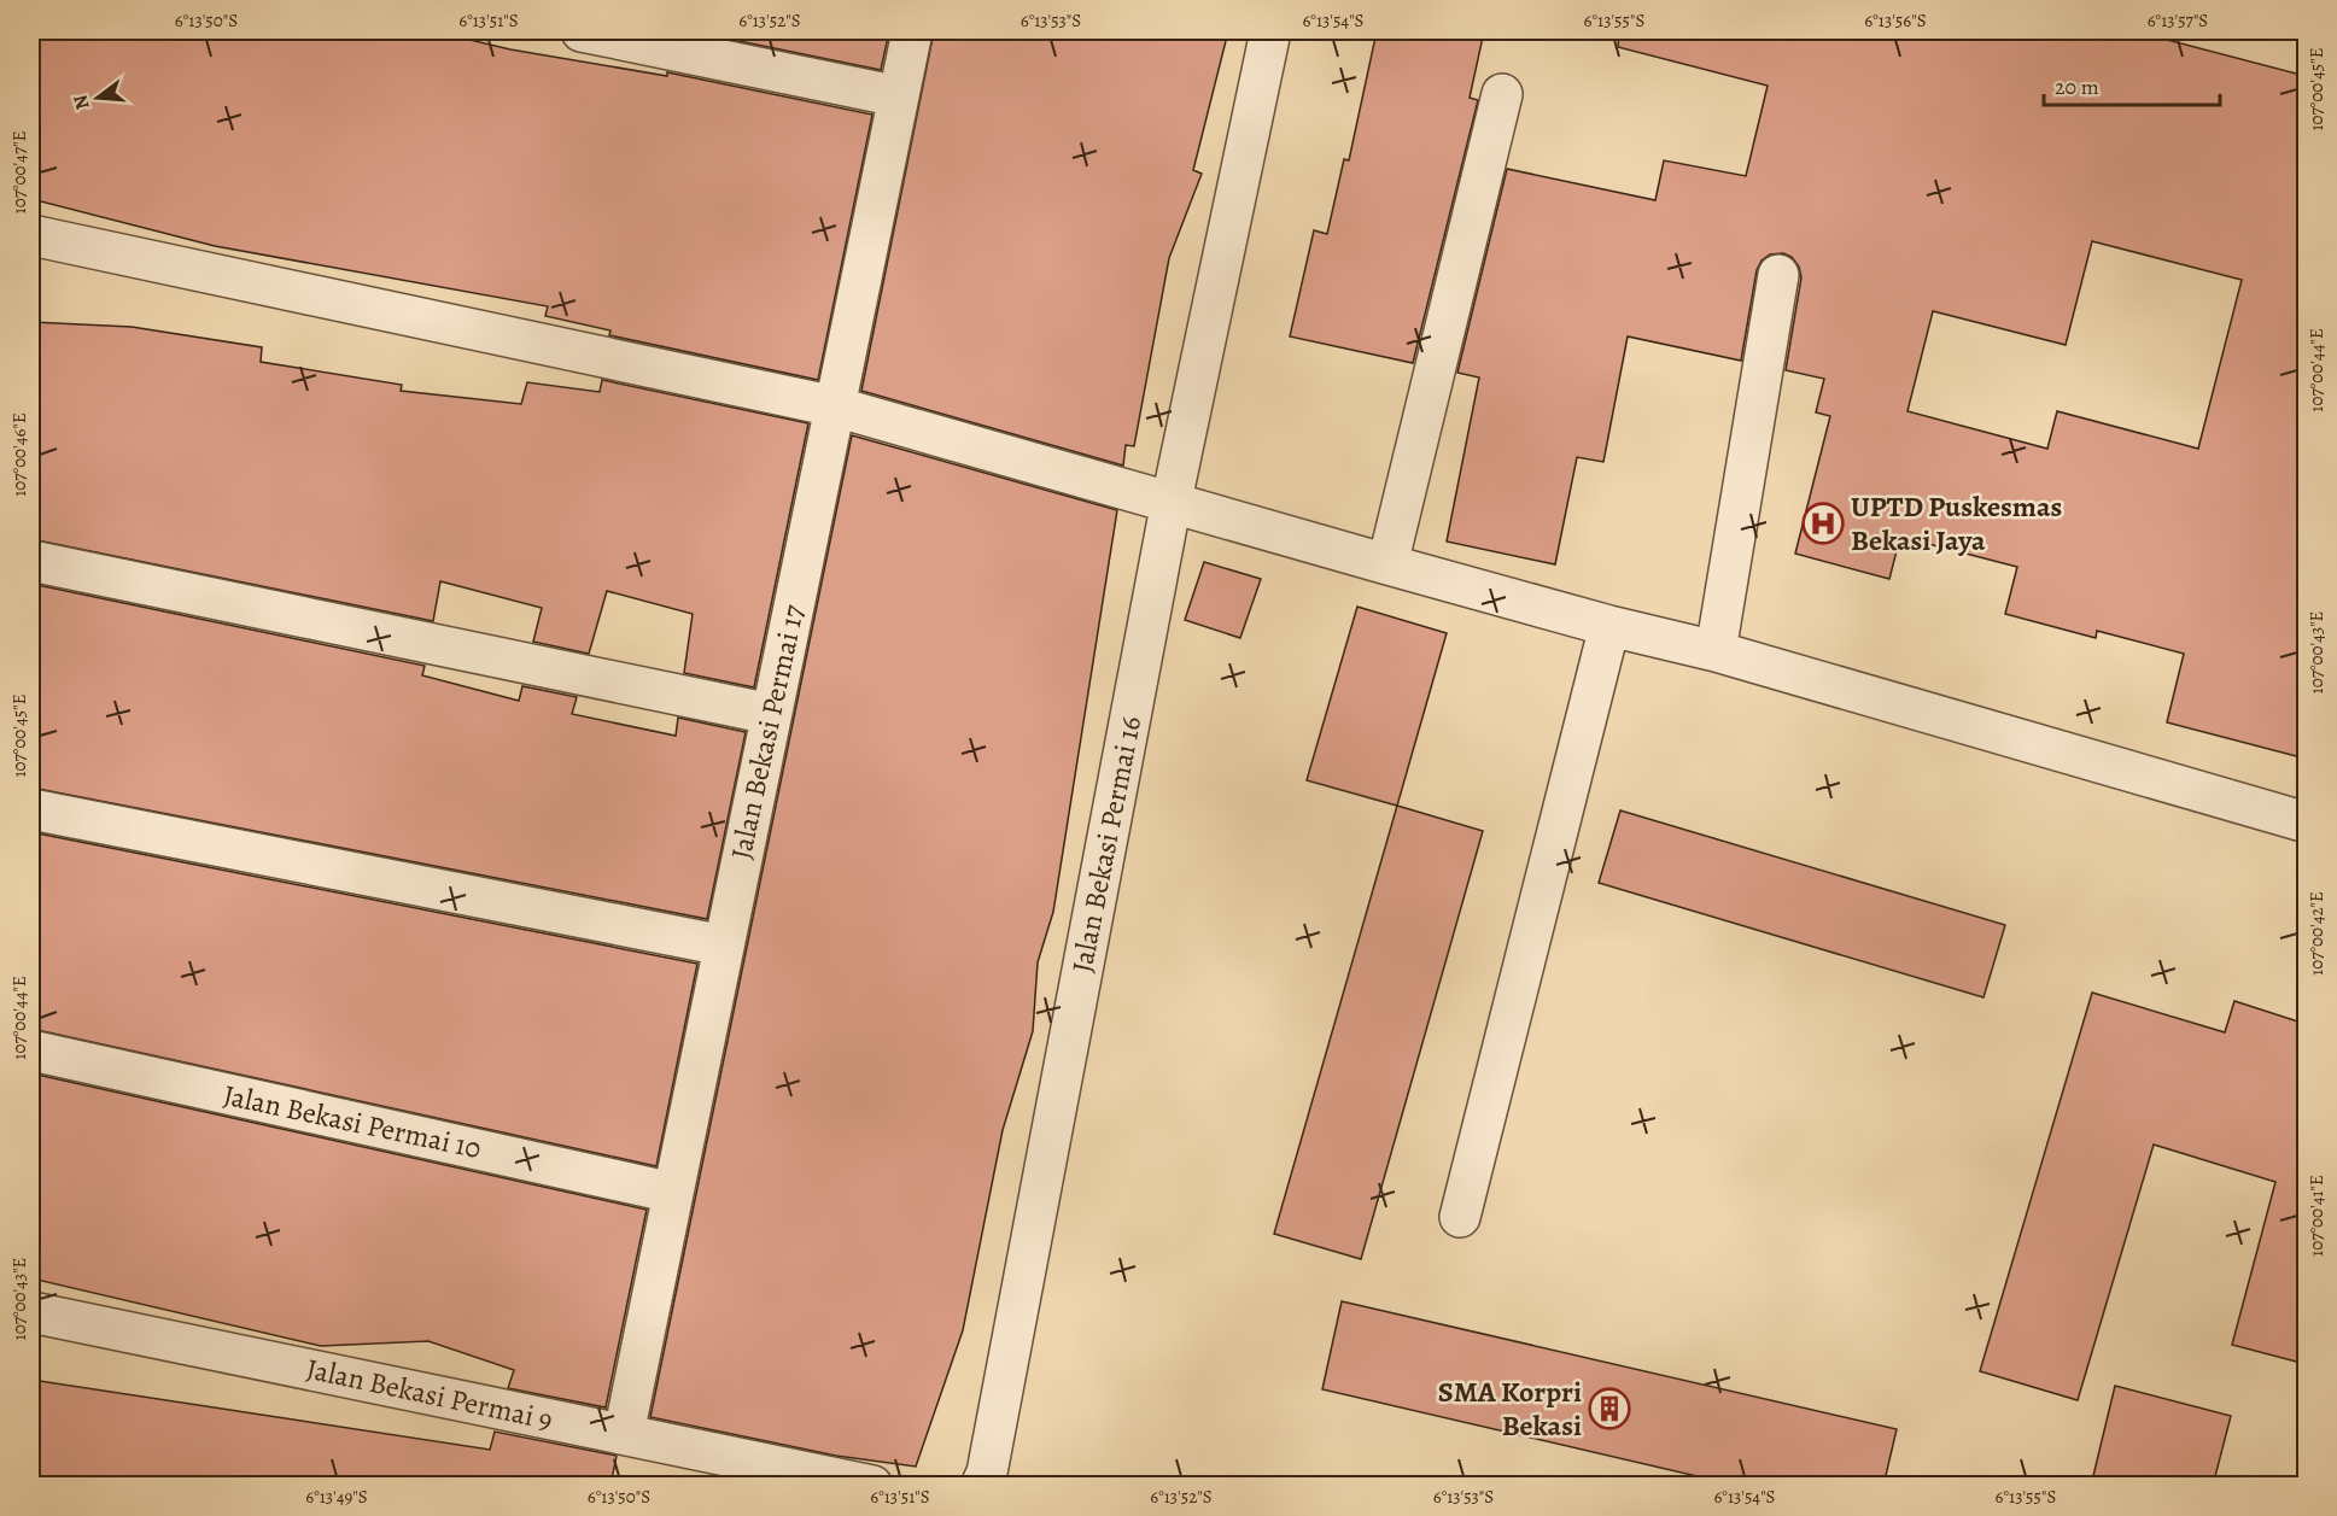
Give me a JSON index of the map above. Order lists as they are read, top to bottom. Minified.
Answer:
{"streets":{"street":["Jalan Bekasi Permai 17","Jalan Bekasi Permai 16","Jalan Bekasi Permai 10","Jalan Bekasi Permai 9"]},"crossings":[["Jalan Bekasi Permai 17","Jalan Bekasi Permai 10"],["Jalan Bekasi Permai 17","Jalan Bekasi Permai 9"]],"places":{"hospital":["UPTD Puskesmas Bekasi Jaya"],"building":["SMA Korpri Bekasi"]},"scale_bar":"20 m","north":"left","coordinates":["6°13'50\"S","6°13'51\"S","6°13'52\"S","6°13'53\"S","6°13'54\"S","6°13'55\"S","6°13'56\"S","6°13'57\"S","107°00'45\"E","107°00'47\"E","107°00'44\"E","107°00'46\"E","107°00'43\"E","107°00'42\"E","107°00'41\"E","6°13'49\"S"]}
